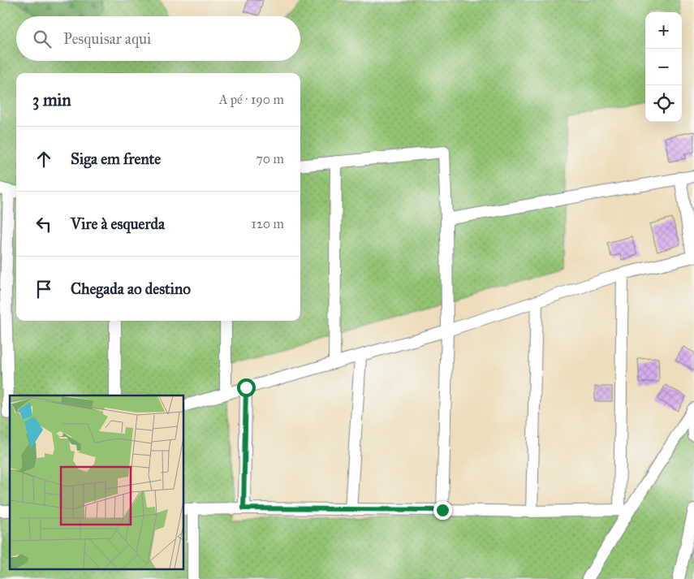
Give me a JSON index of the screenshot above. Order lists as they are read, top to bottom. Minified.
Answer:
{"page":{"map_buttons":["+","−"],"search":"Pesquisar aqui","heading":["3 min","A pé · 190 m"],"list":[["Siga em frente","70 m"],["Vire à esquerda","120 m"],"Chegada ao destino"]}}
